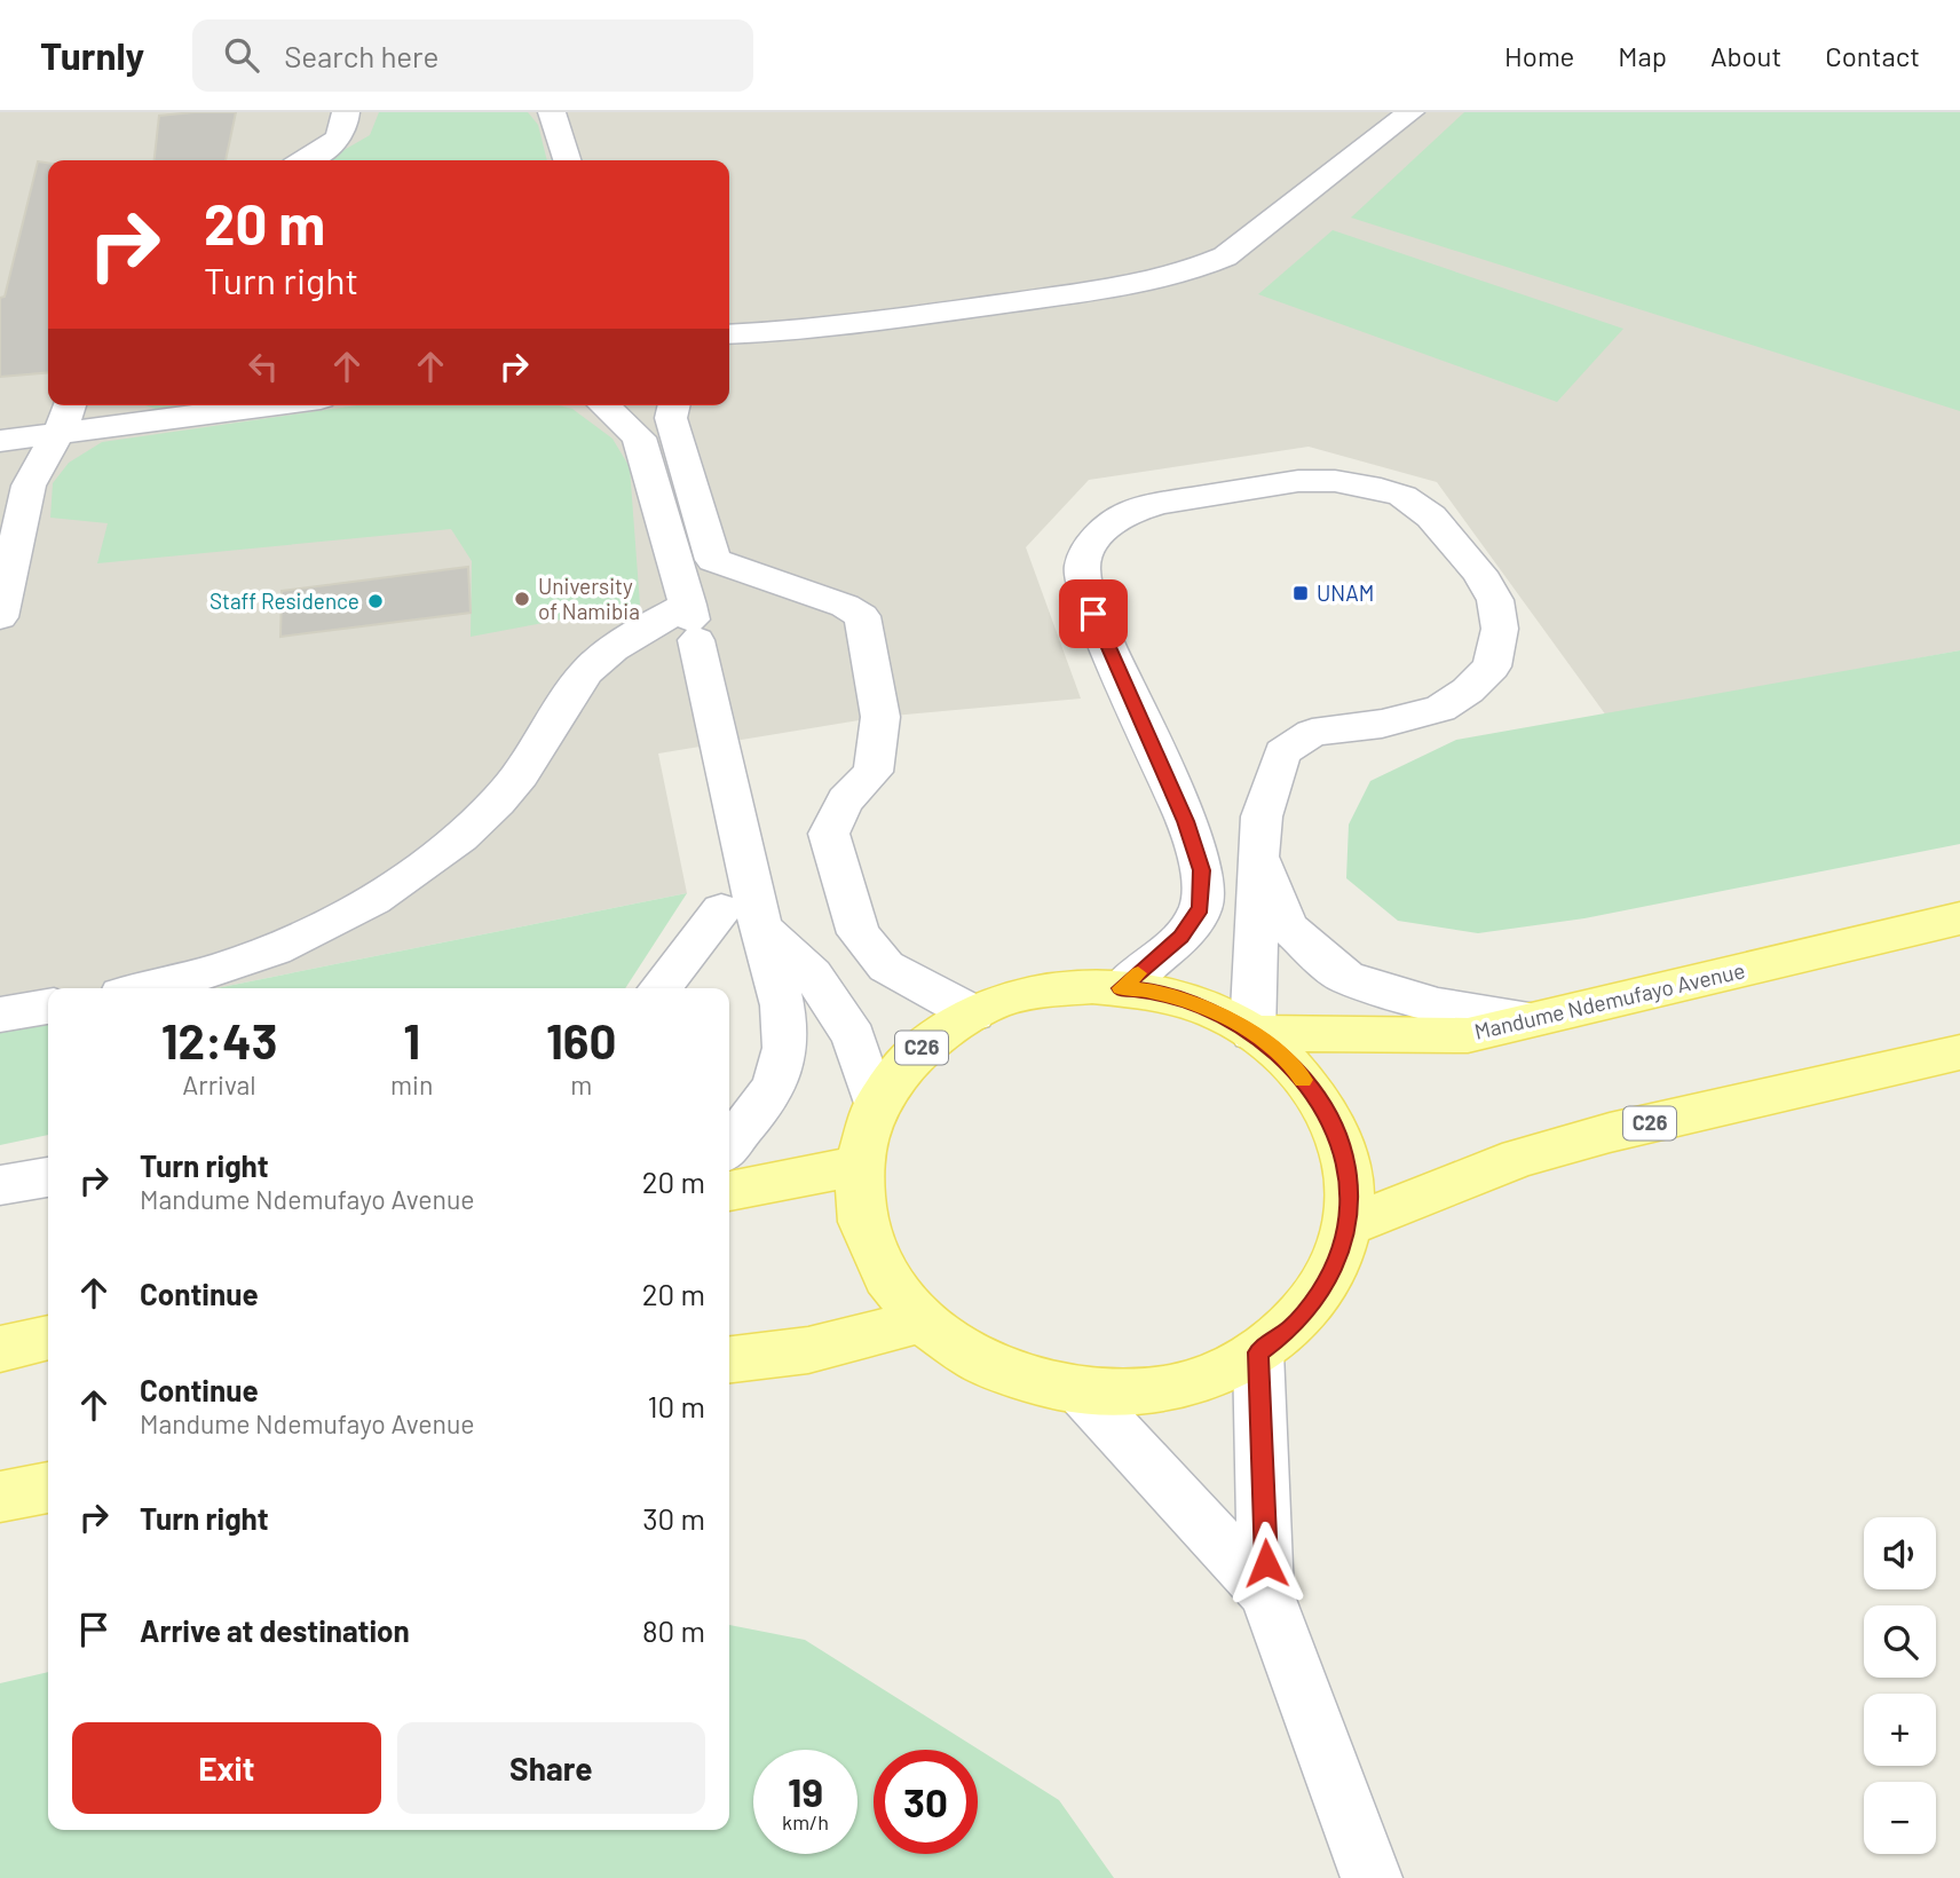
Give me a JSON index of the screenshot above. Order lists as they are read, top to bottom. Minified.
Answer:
{"streets":{"main road":["Mandume Ndemufayo Avenue","C26"]},"crossings":[["Mandume Ndemufayo Avenue","C26"]],"places":{"transit":["UNAM"],"other":["University of Namibia","Staff Residence"]},"page":{"header":"Turnly","search":"Search here","nav":["Home","Map","About","Contact"],"turn":["20 m","Turn right"],"eta":["12:43","Arrival","1","min","160","m"],"list":[{"name":"Turn right","note":"Mandume Ndemufayo Avenue","value":"20 m"},{"name":"Continue","value":"20 m"},{"name":"Continue","note":"Mandume Ndemufayo Avenue","value":"10 m"},{"name":"Turn right","value":"30 m"},{"name":"Arrive at destination","value":"80 m"}],"map_buttons":["+","−"],"buttons":["Exit","Share"],"speed":"19 km/h","limit":"30"}}
